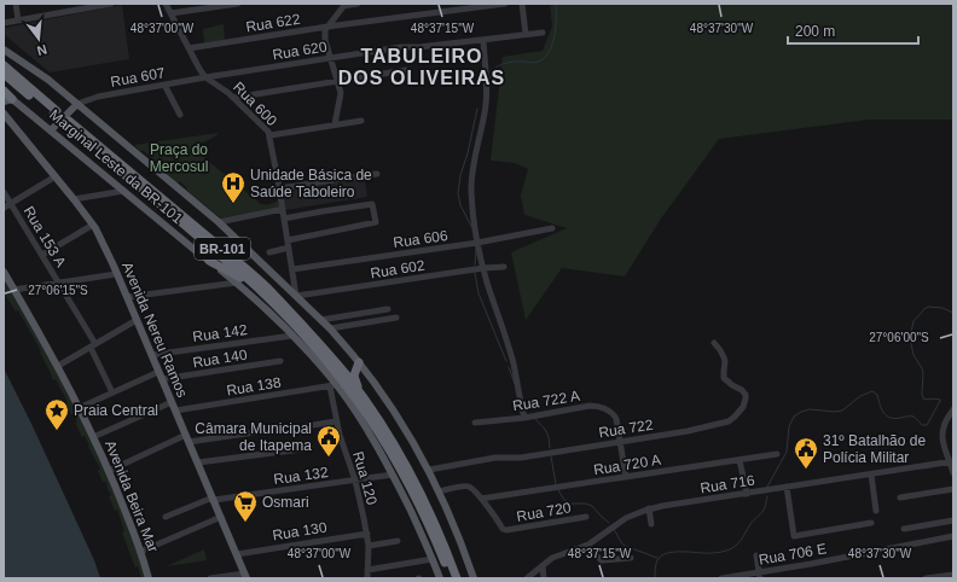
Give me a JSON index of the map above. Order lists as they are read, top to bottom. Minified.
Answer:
{"streets":{"highway":["BR-101"],"main road":["Marginal Leste da BR-101","Avenida Nereu Ramos","Avenida Beira Mar"],"street":["Rua 622","Rua 620","Rua 607","Rua 600","Rua 153 A","Rua 606","Rua 602","Rua 142","Rua 140","Rua 138","Rua 722 A","Rua 722","Rua 720 A","Rua 132","Rua 120","Rua 716","Rua 720","Rua 130","Rua 706 E"]},"crossings":[["Rua 622","Rua 600"],["Rua 620","Rua 607"],["Rua 620","Rua 600"],["Rua 607","Rua 600"],["Rua 600","Rua 606"],["Rua 600","Rua 602"],["Marginal Leste da BR-101","Rua 142"],["Marginal Leste da BR-101","Rua 138"],["Marginal Leste da BR-101","Rua 132"],["Marginal Leste da BR-101","Rua 120"],["Avenida Nereu Ramos","Rua 142"],["Avenida Nereu Ramos","Rua 140"],["Avenida Nereu Ramos","Rua 138"],["Avenida Nereu Ramos","Rua 132"],["Avenida Nereu Ramos","Rua 130"],["Rua 138","Rua 120"],["Rua 722 A","Rua 722"],["Rua 722 A","Rua 720 A"],["Rua 720 A","Rua 720"],["Rua 132","Rua 120"],["Rua 120","Rua 130"]],"districts":["TABULEIRO DOS OLIVEIRAS"],"parks":["Praça do Mercosul"],"places":{"hospital":["Unidade Básica de Saúde Taboleiro"],"place":["Praia Central"],"public building":["Câmara Municipal de Itapema","31º Batalhão de Polícia Militar"],"supermarket":["Osmari"]},"scale_bar":"200 m","north":"bottom","coordinates":["48°37'00\"W","48°37'15\"W","48°37'30\"W","27°06'15\"S","27°06'00\"S"]}
